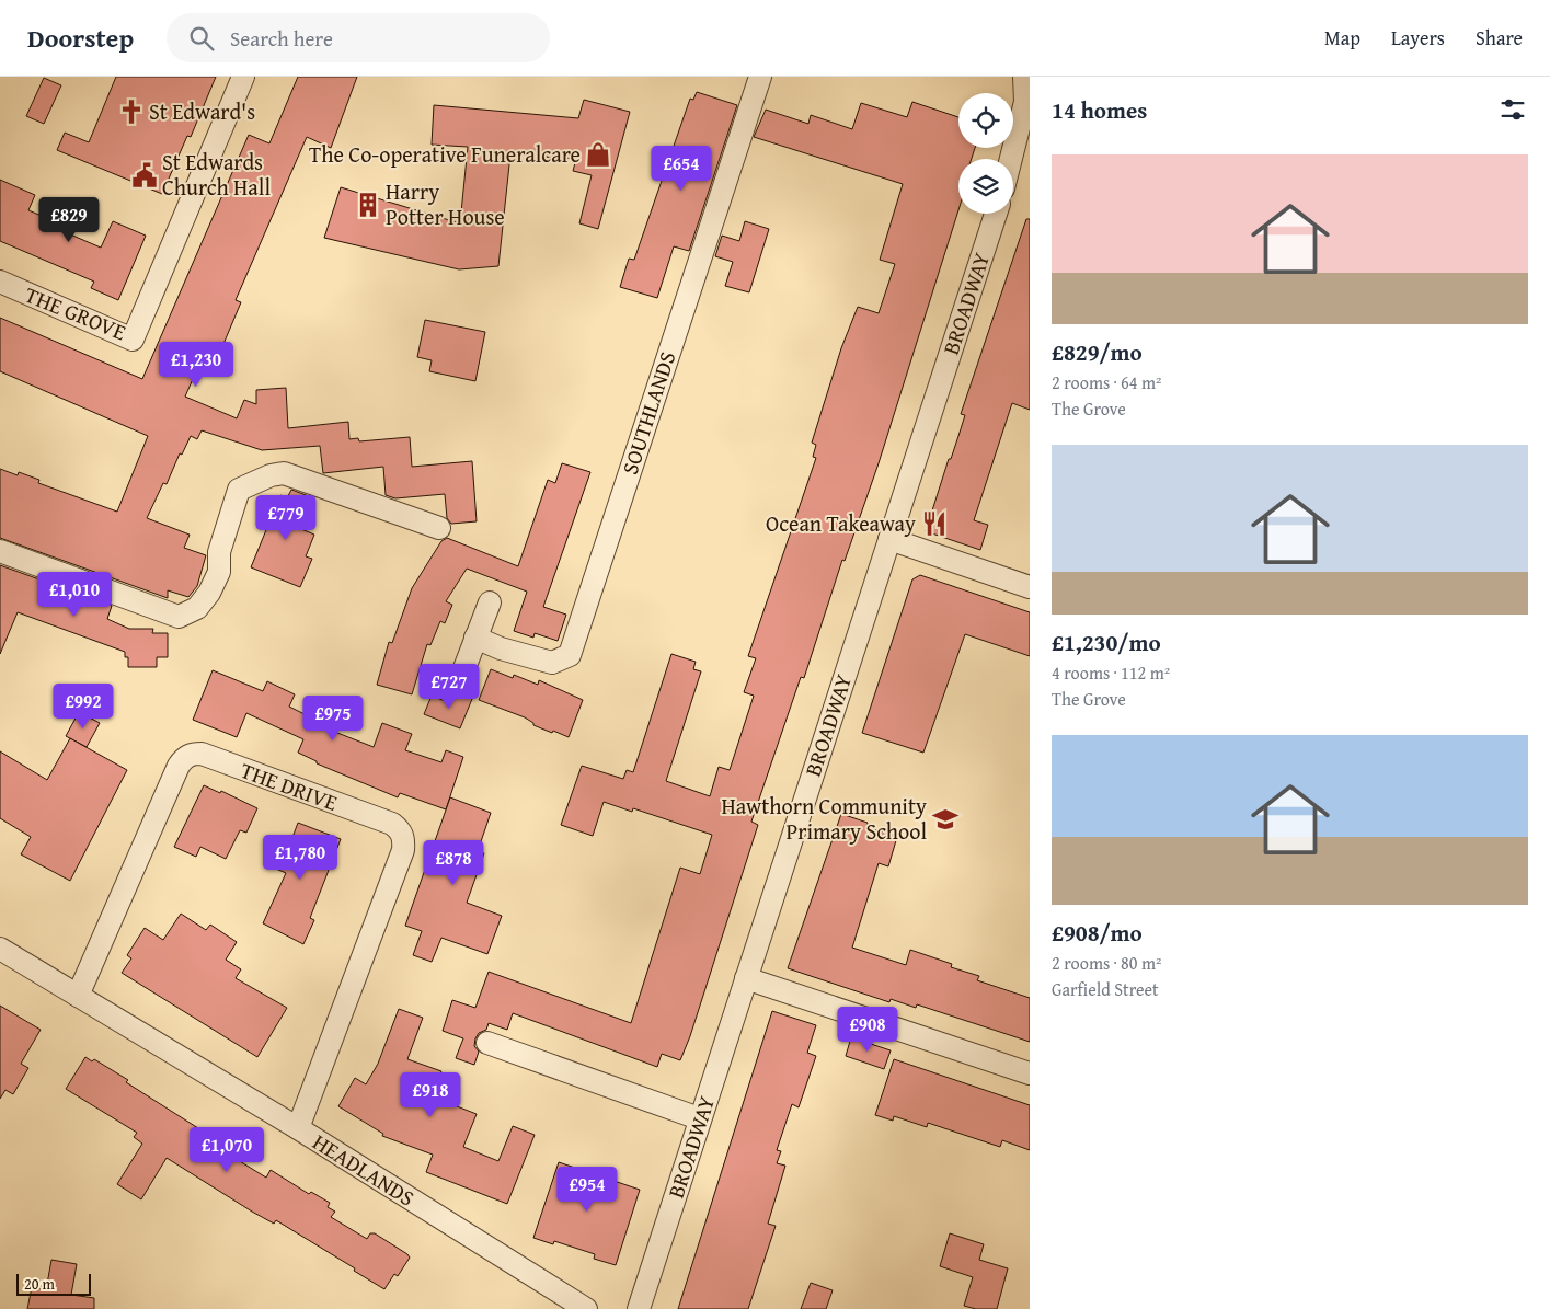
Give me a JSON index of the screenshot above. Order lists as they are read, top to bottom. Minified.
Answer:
{"streets":{"street":["BROADWAY","THE GROVE","SOUTHLANDS","THE DRIVE","HEADLANDS"]},"crossings":[["THE DRIVE","HEADLANDS"]],"places":{"church":["St Edward's"],"shop":["The Co-operative Funeralcare"],"public building":["St Edwards Church Hall"],"building":["Harry Potter House"],"restaurant":["Ocean Takeaway"],"school or university":["Hawthorn Community Primary School"]},"scale_bar":"20 m","page":{"header":"Doorstep","search":"Search here","nav":["Map","Layers","Share"],"heading":"14 homes","list":[{"name":"£829/mo","note":"2 rooms · 64 m² · The Grove"},{"name":"£1,230/mo","note":"4 rooms · 112 m² · The Grove"},{"name":"£908/mo","note":"2 rooms · 80 m² · Garfield Street"}],"price":["£654","£829","£1,230","£779","£1,010","£727","£992","£975","£1,780","£878","£908","£918","£1,070","£954"],"scale":"20 m"}}
